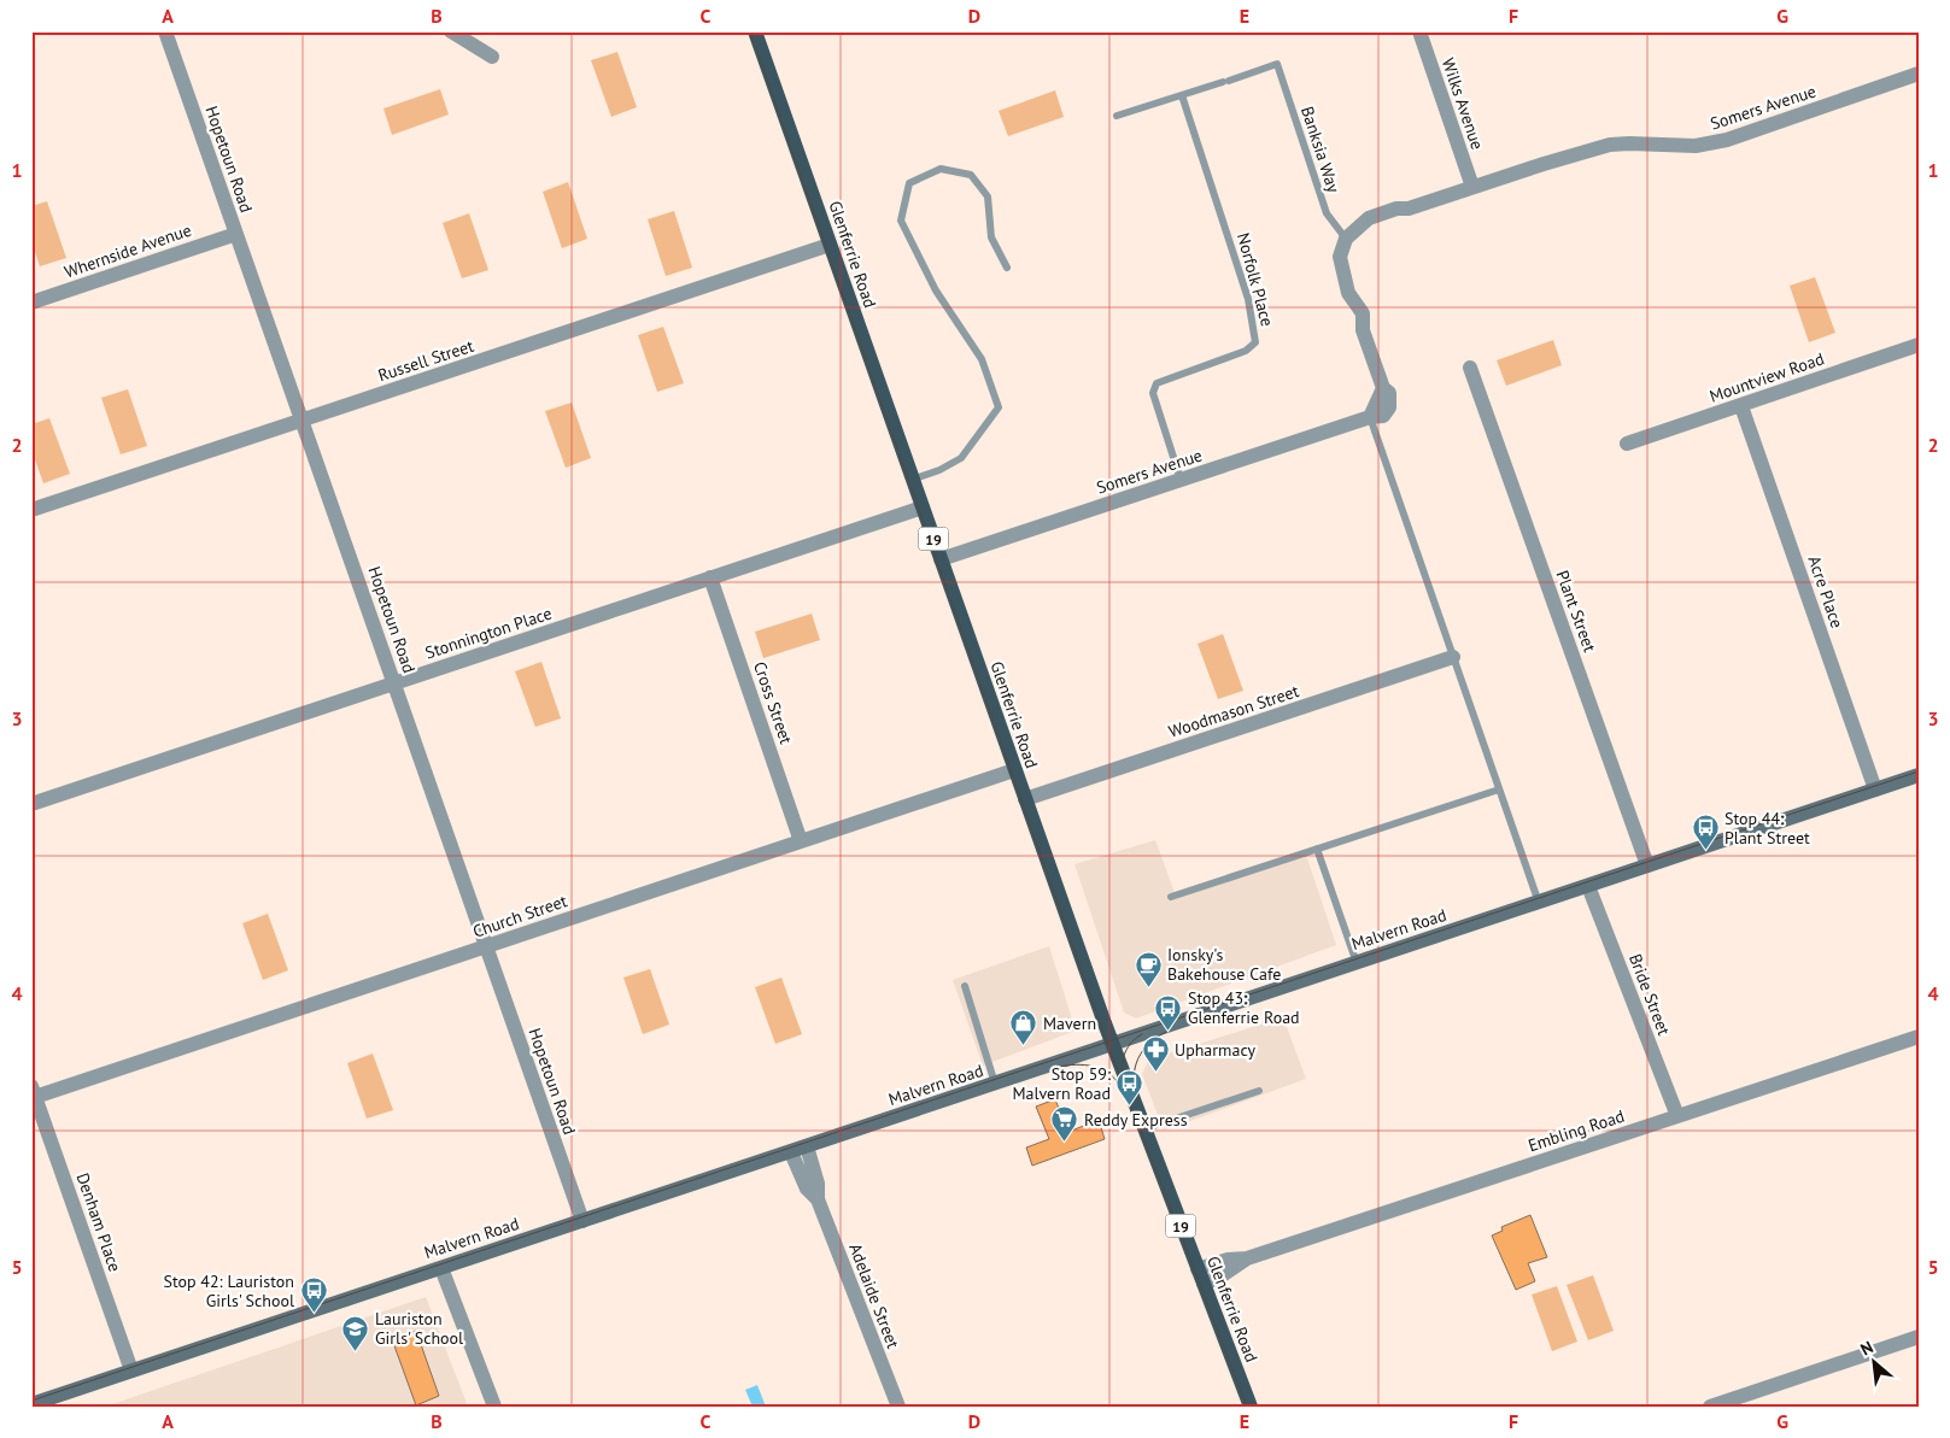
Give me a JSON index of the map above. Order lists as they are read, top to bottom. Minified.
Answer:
{"streets":{"main road":["Glenferrie Road","19","Malvern Road"],"street":["Wilks Avenue","Somers Avenue","Hopetoun Road","Whernside Avenue","Russell Street","Mountview Road","Acre Place","Plant Street","Stonnington Place","Cross Street","Woodmason Street","Church Street","Bride Street","Embling Road","Denham Place","Adelaide Street"],"lane":["Banksia Way","Norfolk Place"]},"crossings":[["Wilks Avenue","Somers Avenue"],["Somers Avenue","Banksia Way"],["Somers Avenue","Glenferrie Road"],["Somers Avenue","Norfolk Place"],["Banksia Way","Norfolk Place"],["Hopetoun Road","Whernside Avenue"],["Hopetoun Road","Russell Street"],["Hopetoun Road","Stonnington Place"],["Hopetoun Road","Church Street"],["Hopetoun Road","Malvern Road"],["Glenferrie Road","Russell Street"],["Glenferrie Road","Stonnington Place"],["Glenferrie Road","Woodmason Street"],["Glenferrie Road","Church Street"],["Glenferrie Road","Malvern Road"],["Glenferrie Road","Embling Road"],["Mountview Road","Acre Place"],["Acre Place","Malvern Road"],["Plant Street","Malvern Road"],["Stonnington Place","Cross Street"],["Cross Street","Church Street"],["Church Street","Denham Place"],["Malvern Road","Bride Street"],["Malvern Road","Denham Place"],["Malvern Road","Adelaide Street"],["Bride Street","Embling Road"]],"places":{"bus stop":["Stop 44: Plant Street","Stop 43: Glenferrie Road","Stop 59: Malvern Road","Stop 42: Lauriston Girls' School"],"cafe":["Ionsky's Bakehouse Cafe"],"shop":["Mavern"],"pharmacy":["Upharmacy"],"supermarket":["Reddy Express"],"school or university":["Lauriston Girls' School"]},"north":"top left","grid":{"columns":["A","B","C","D","E","F","G"],"rows":["1","2","3","4","5"]}}
